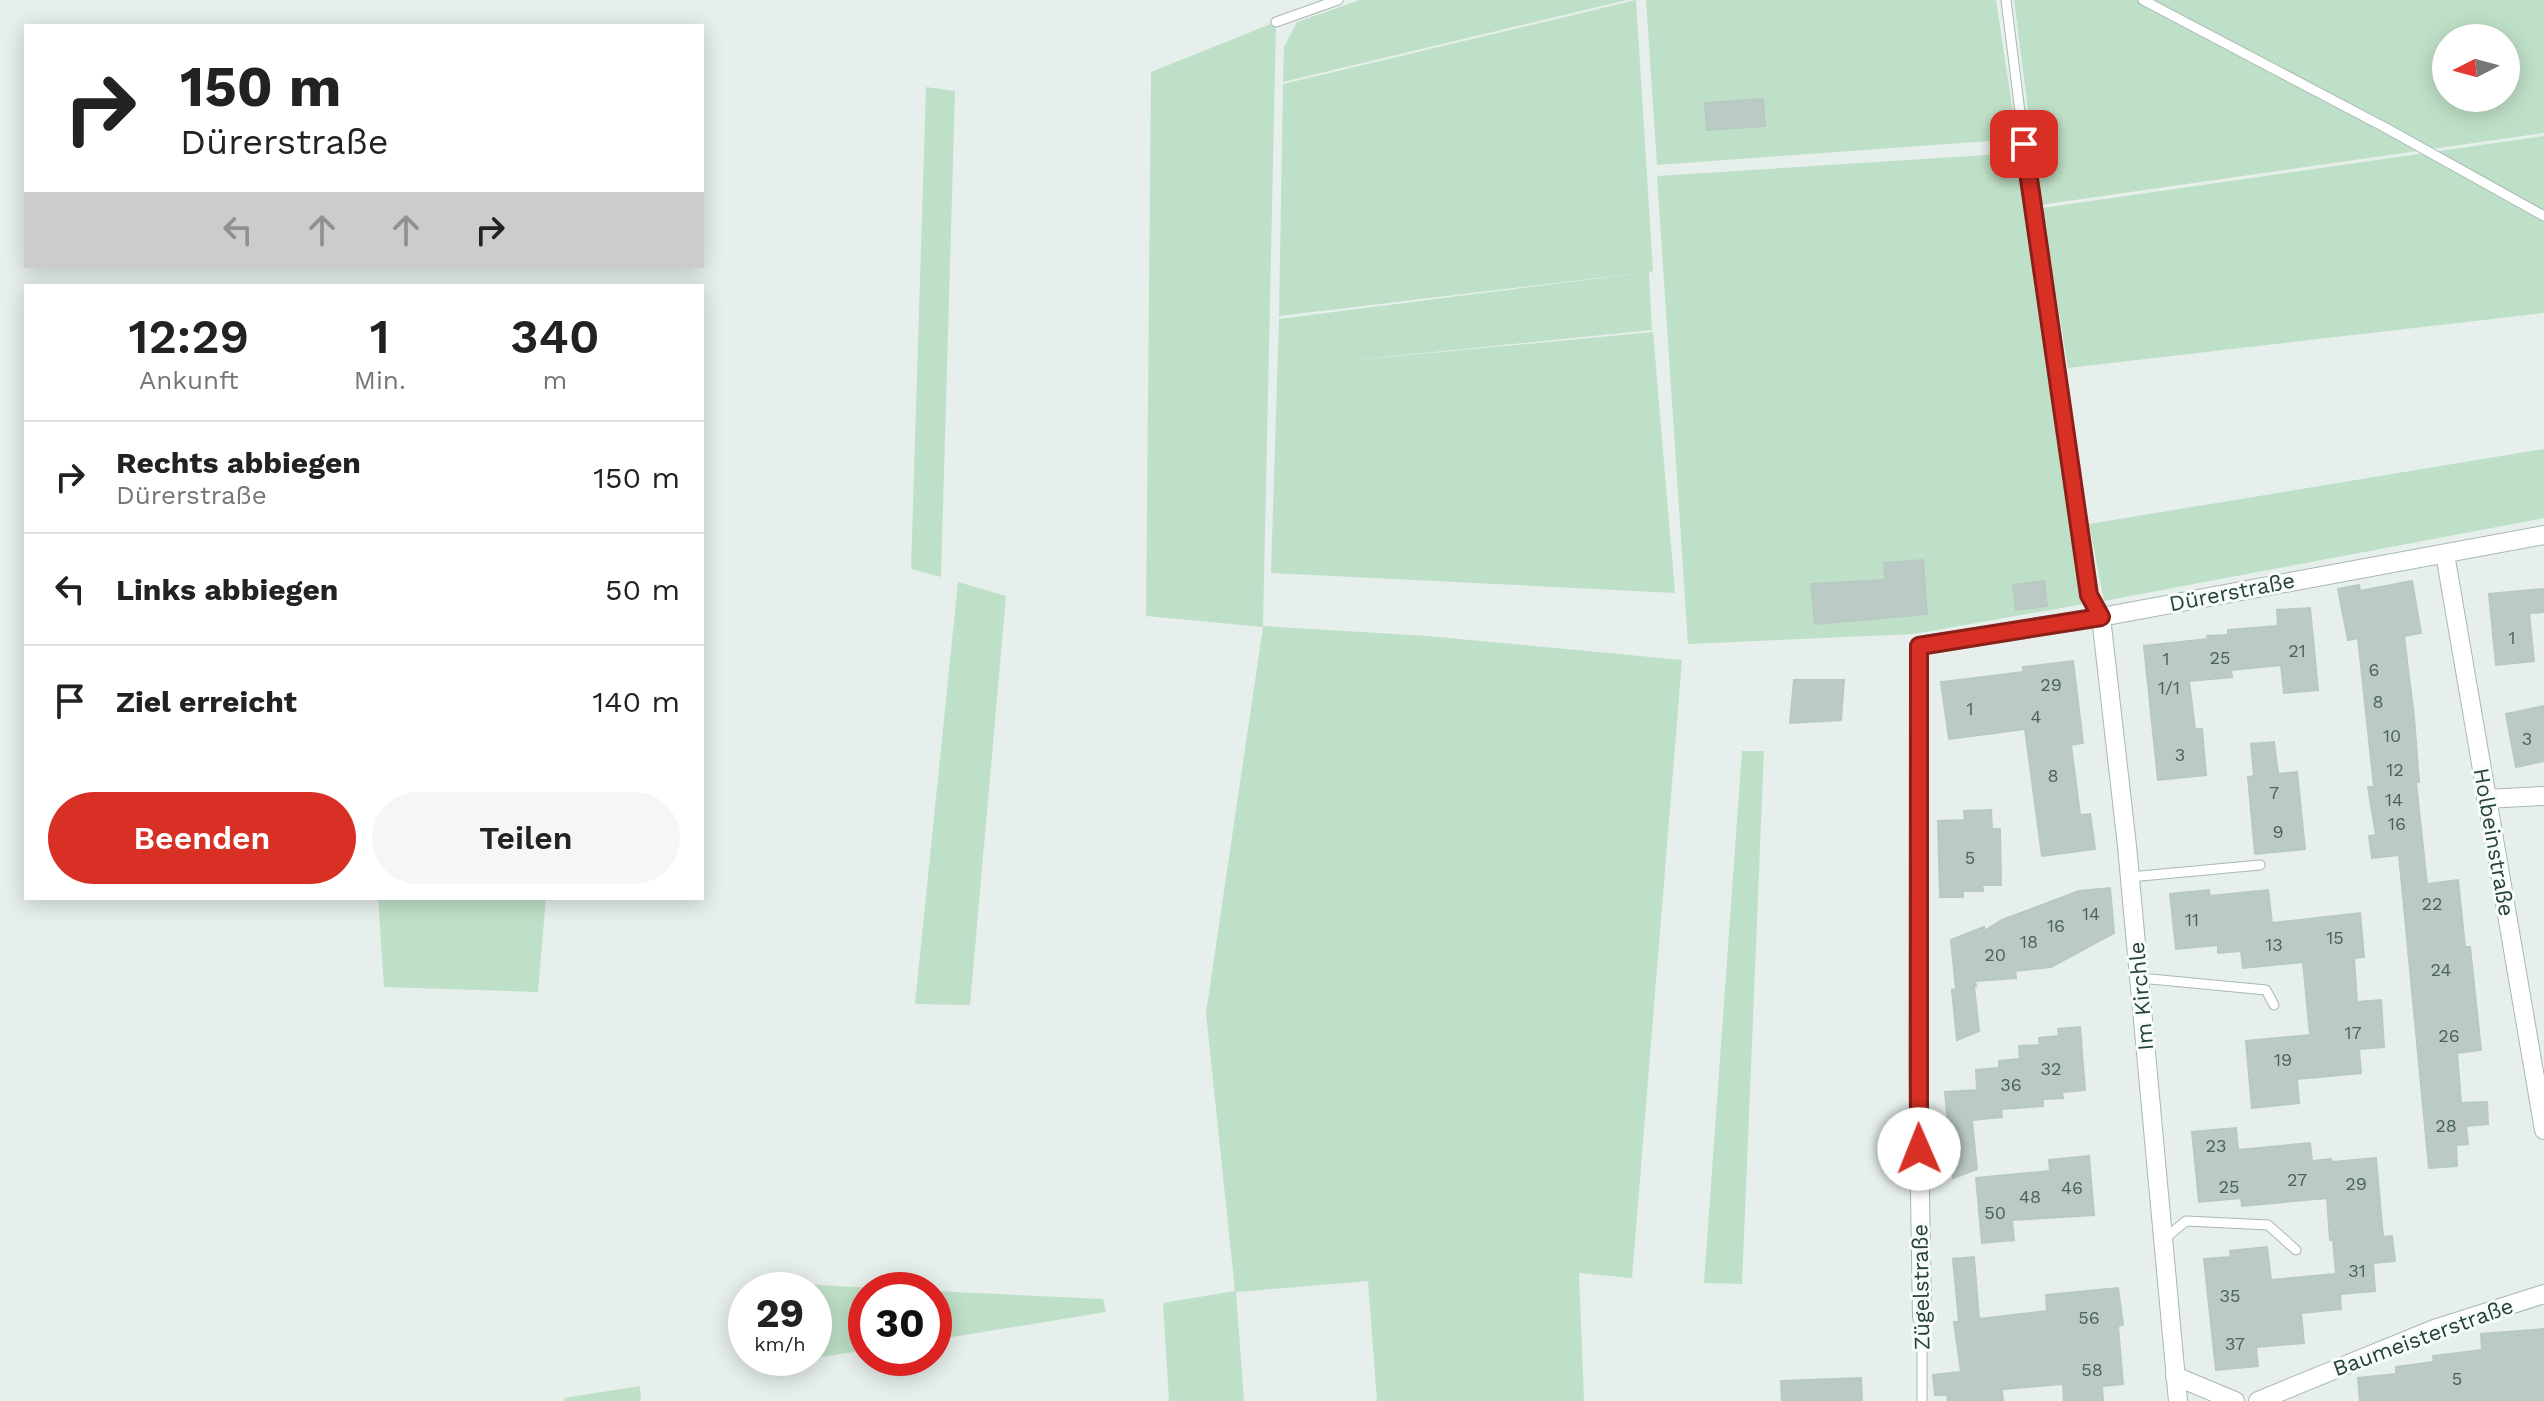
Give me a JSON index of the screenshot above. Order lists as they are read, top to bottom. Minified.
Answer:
{"streets":{"street":["Dürerstraße","Holbeinstraße","Im Kirchle","Zügelstraße","Baumeisterstraße"]},"crossings":[["Dürerstraße","Holbeinstraße"],["Dürerstraße","Im Kirchle"],["Dürerstraße","Zügelstraße"]],"house_numbers":["1","21","25","1","6","29","1/1","8","1","4","10","3","3","12","8","7","14","16","9","5","22","14","11","16","15","18","13","20","24","17","26","19","32","36","28","23","27","29","25","46","48","50","31","35","56","37","58","5"],"north":"left","page":{"turn":["150 m","Dürerstraße"],"eta":["12:29","Ankunft","1","Min.","340","m"],"list":[{"name":"Rechts abbiegen","note":"Dürerstraße","value":"150 m"},{"name":"Links abbiegen","value":"50 m"},{"name":"Ziel erreicht","value":"140 m"}],"buttons":["Beenden","Teilen"],"speed":"29 km/h","limit":"30"}}
